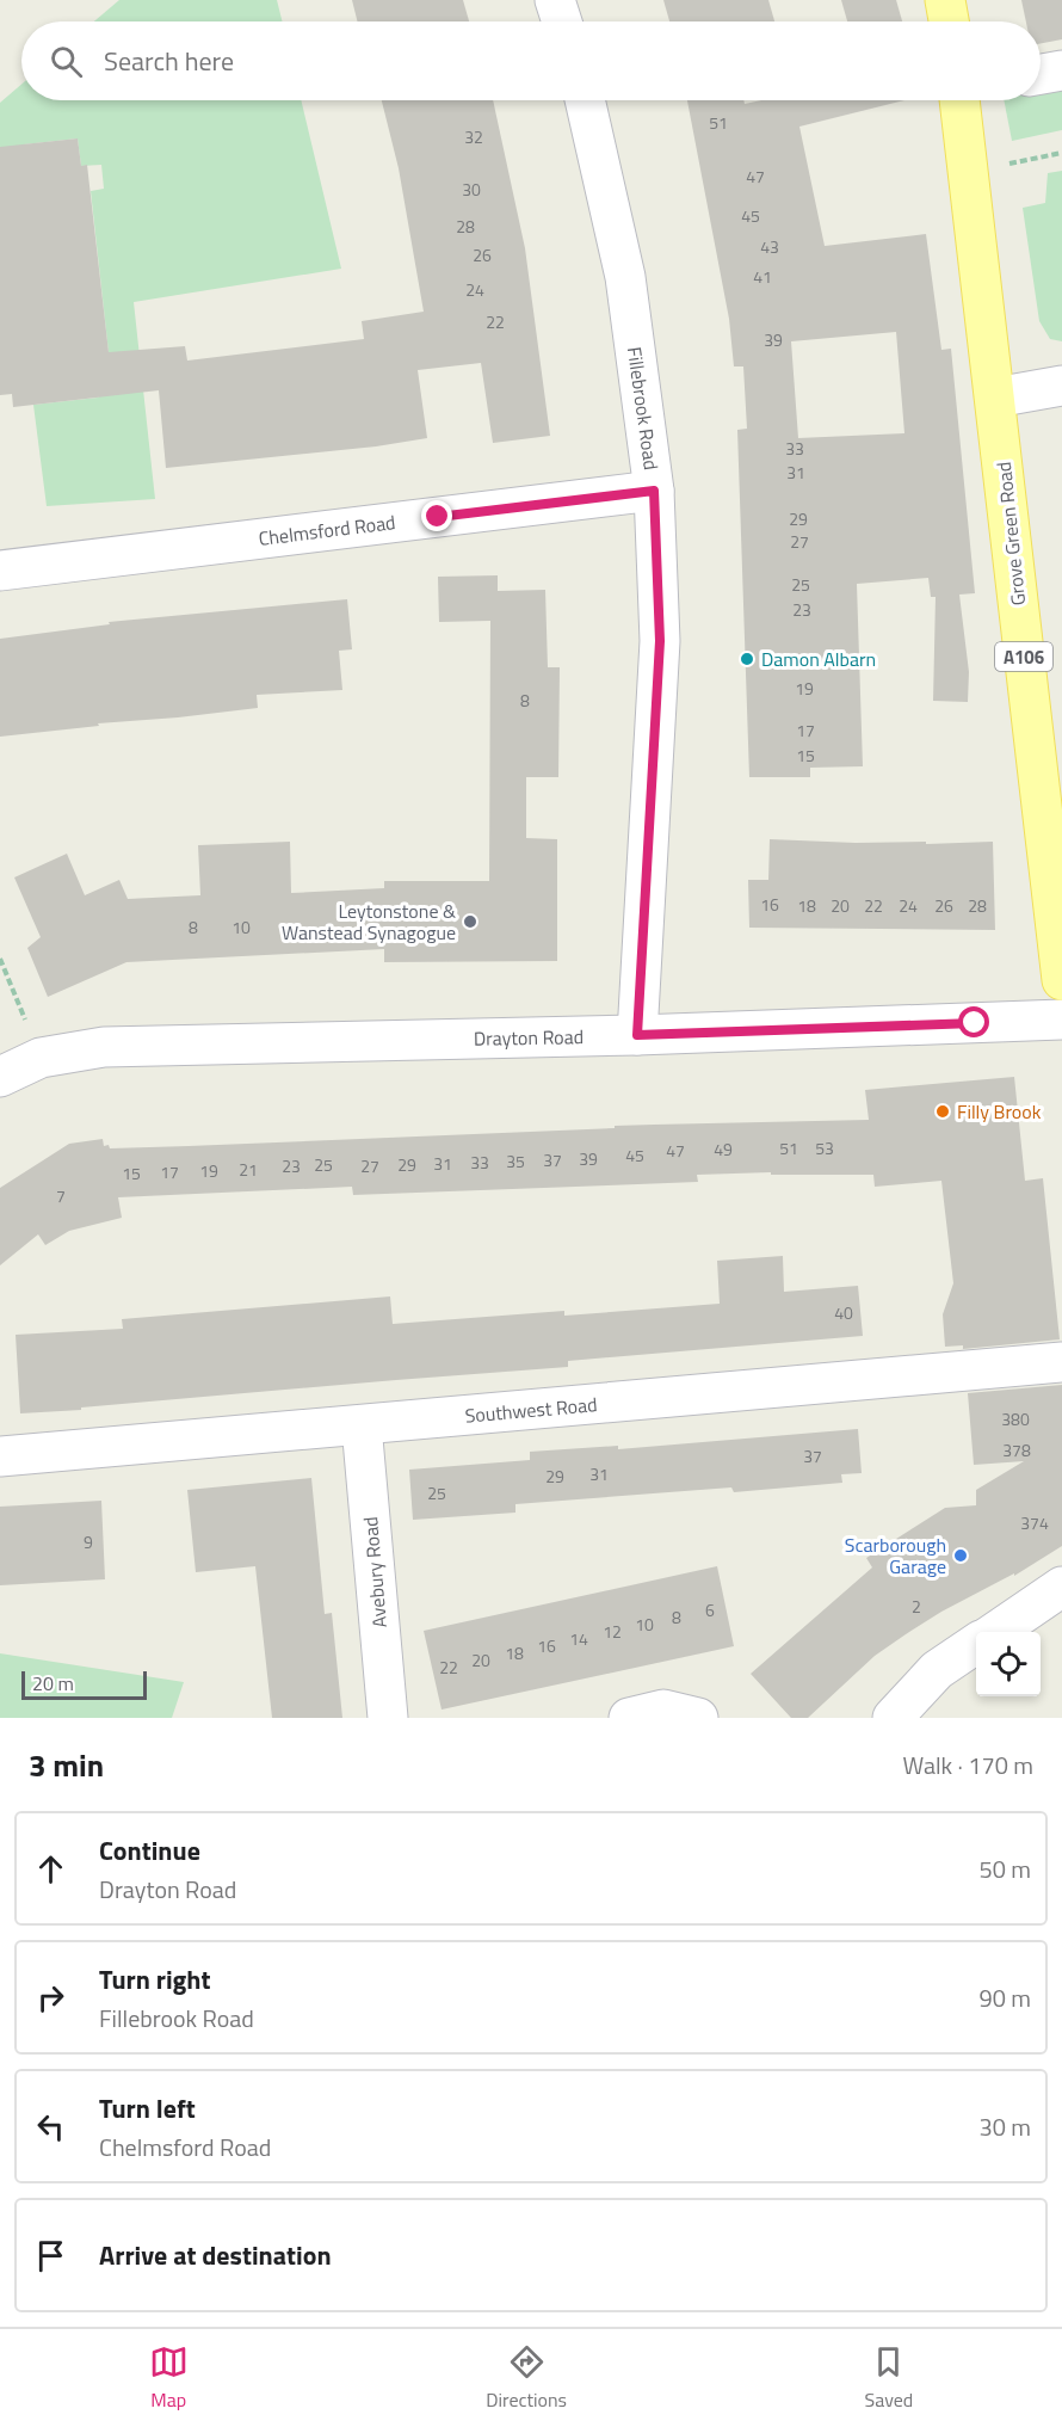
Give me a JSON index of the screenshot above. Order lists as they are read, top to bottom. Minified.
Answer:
{"streets":{"main road":["Grove Green Road","A106"],"street":["Fillebrook Road","Chelmsford Road","Drayton Road","Southwest Road","Avebury Road"]},"crossings":[["Fillebrook Road","Chelmsford Road"],["Fillebrook Road","Drayton Road"],["Southwest Road","Avebury Road"]],"places":["Damon Albarn","Leytonstone & Wanstead Synagogue","Filly Brook","Scarborough Garage"],"house_numbers":["51","32","47","30","45","28","43","26","41","24","22","39","33","31","29","27","25","23","19","8","17","15","16","18","20","22","24","26","28","8","10","51","53","49","47","45","39","37","35","33","31","25","29","23","27","21","19","17","15","7","40","380","378","37","31","29","25","374","9","2","6","8","10","12","14","16","18","20","22"],"scale_bar":"20 m","page":{"search":"Search here","scale":"20 m","heading":["3 min","Walk · 170 m"],"list":[["Continue","Drayton Road","50 m"],["Turn right","Fillebrook Road","90 m"],["Turn left","Chelmsford Road","30 m"],"Arrive at destination"],"nav":["Map","Directions","Saved"]}}
